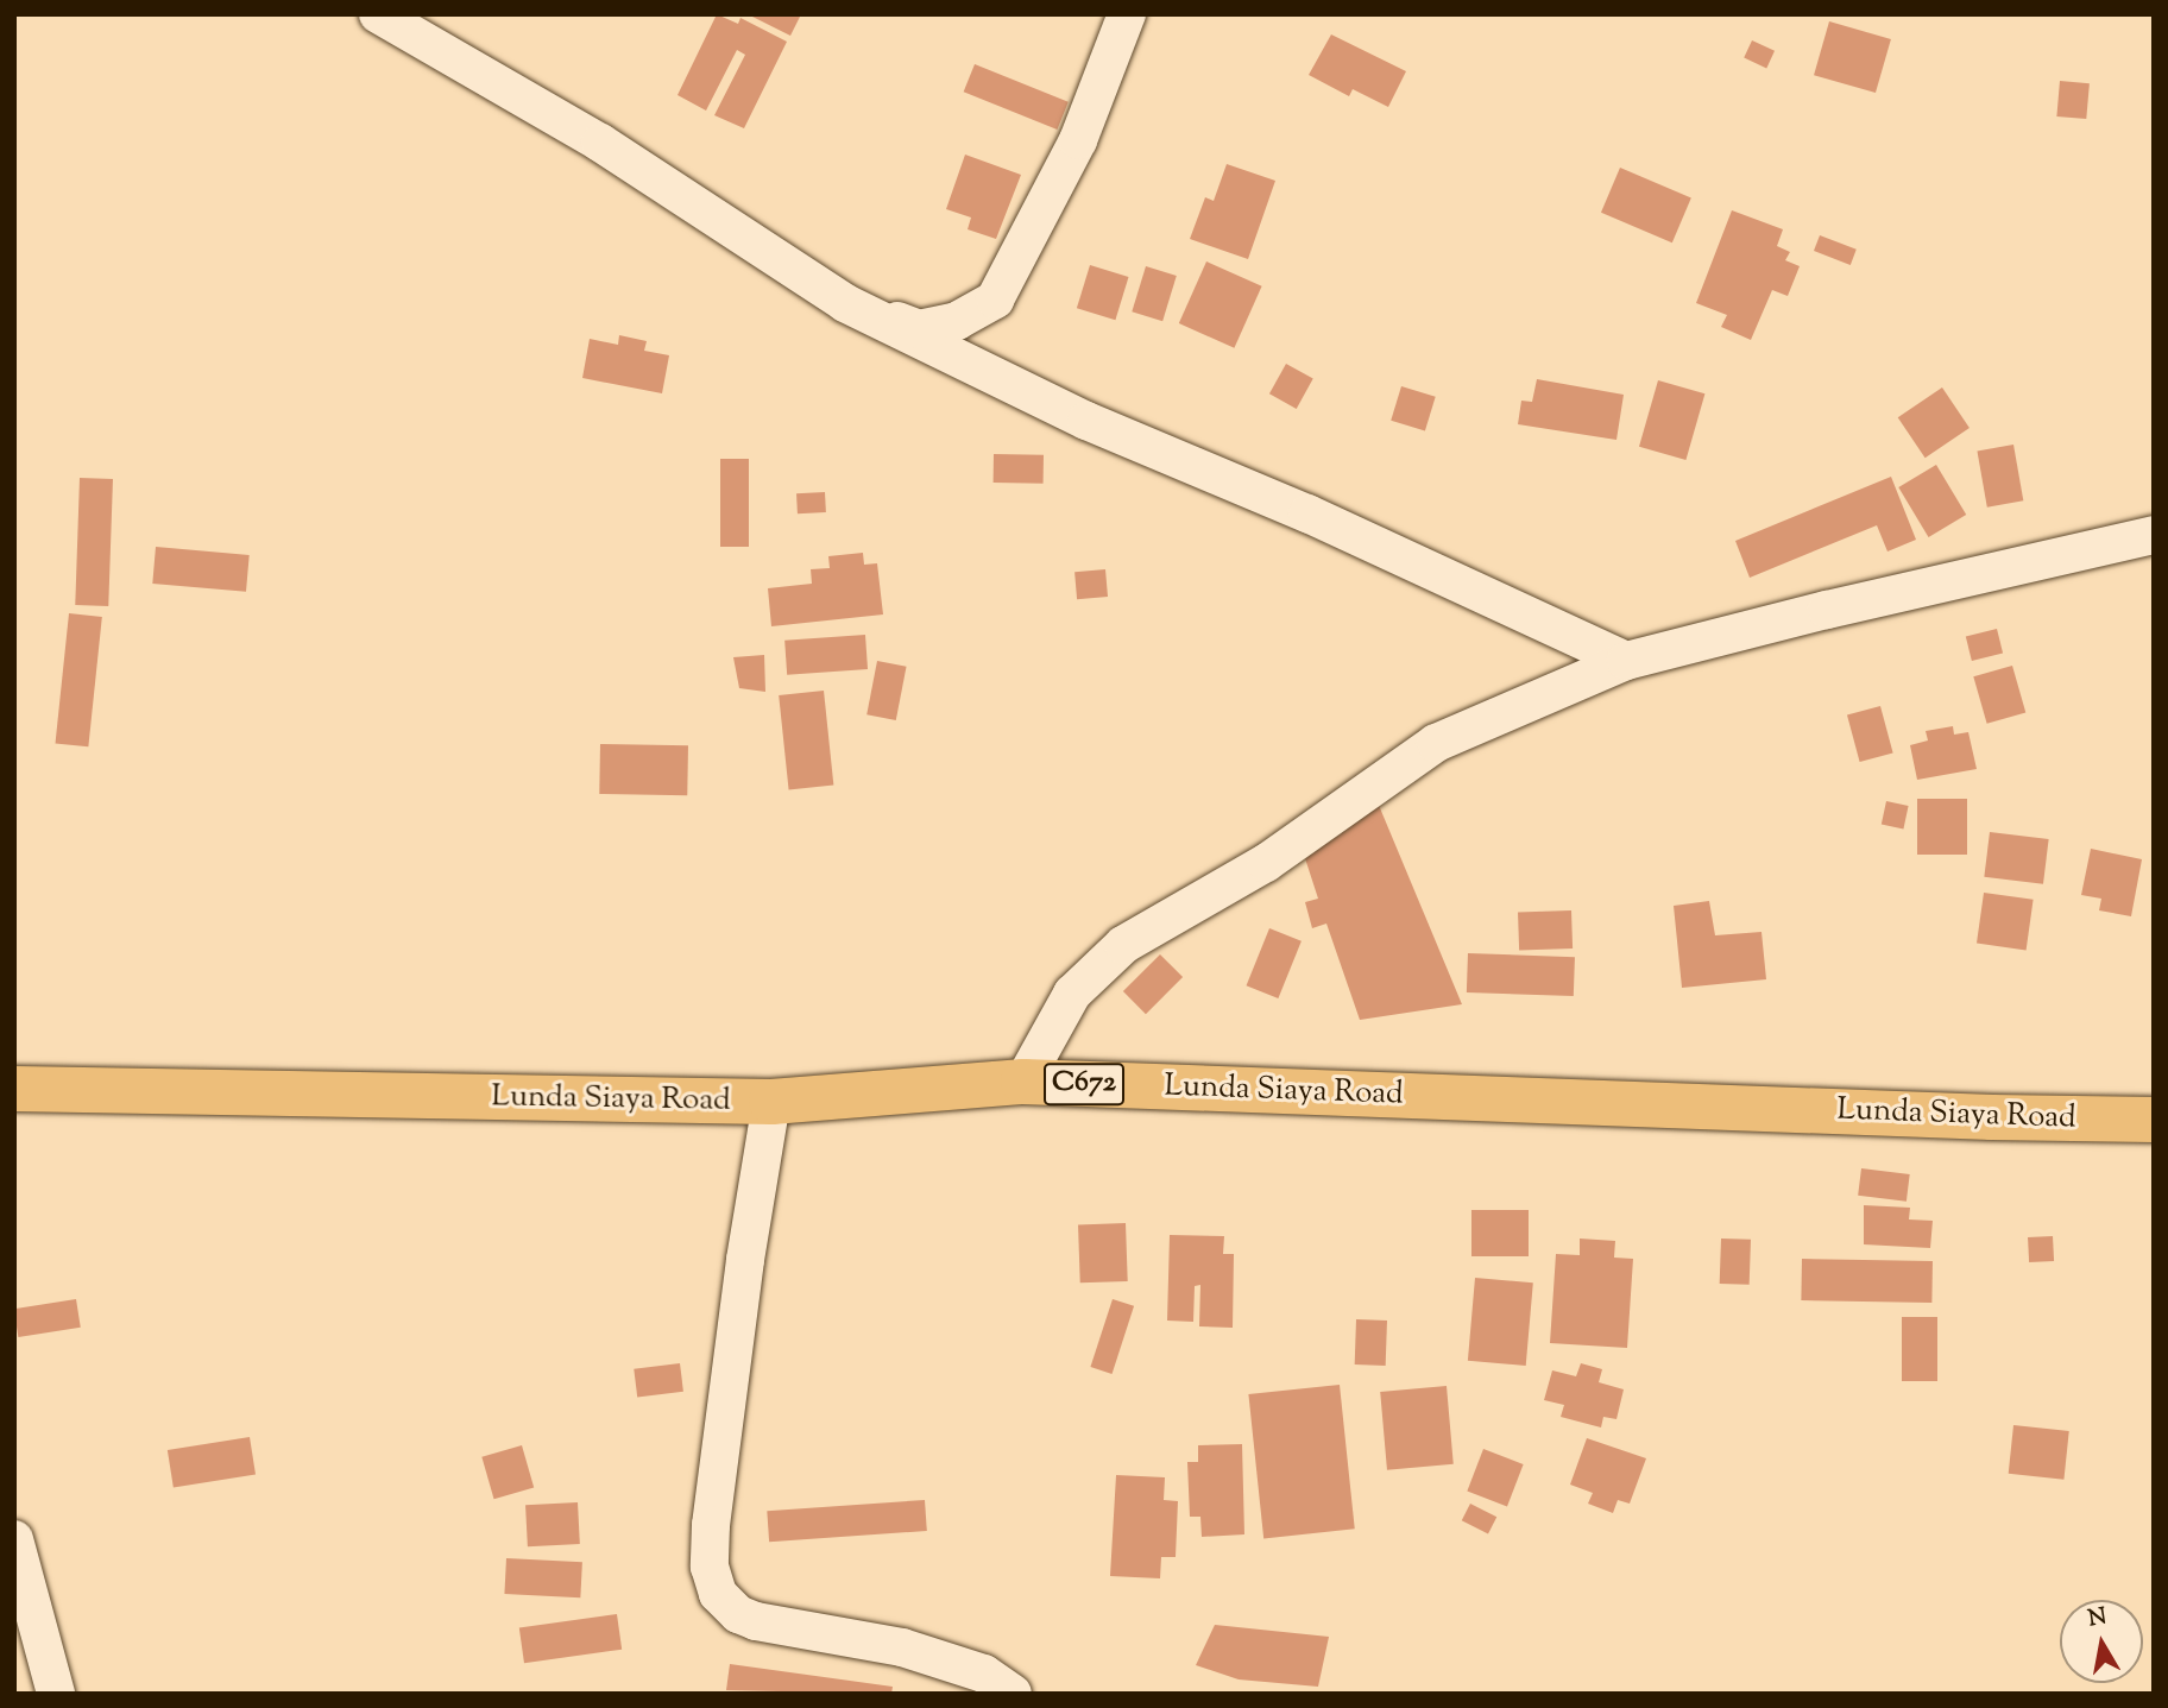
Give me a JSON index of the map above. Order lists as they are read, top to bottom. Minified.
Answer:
{"streets":{"main road":["C672","Lunda Siaya Road"]},"north":"top"}
